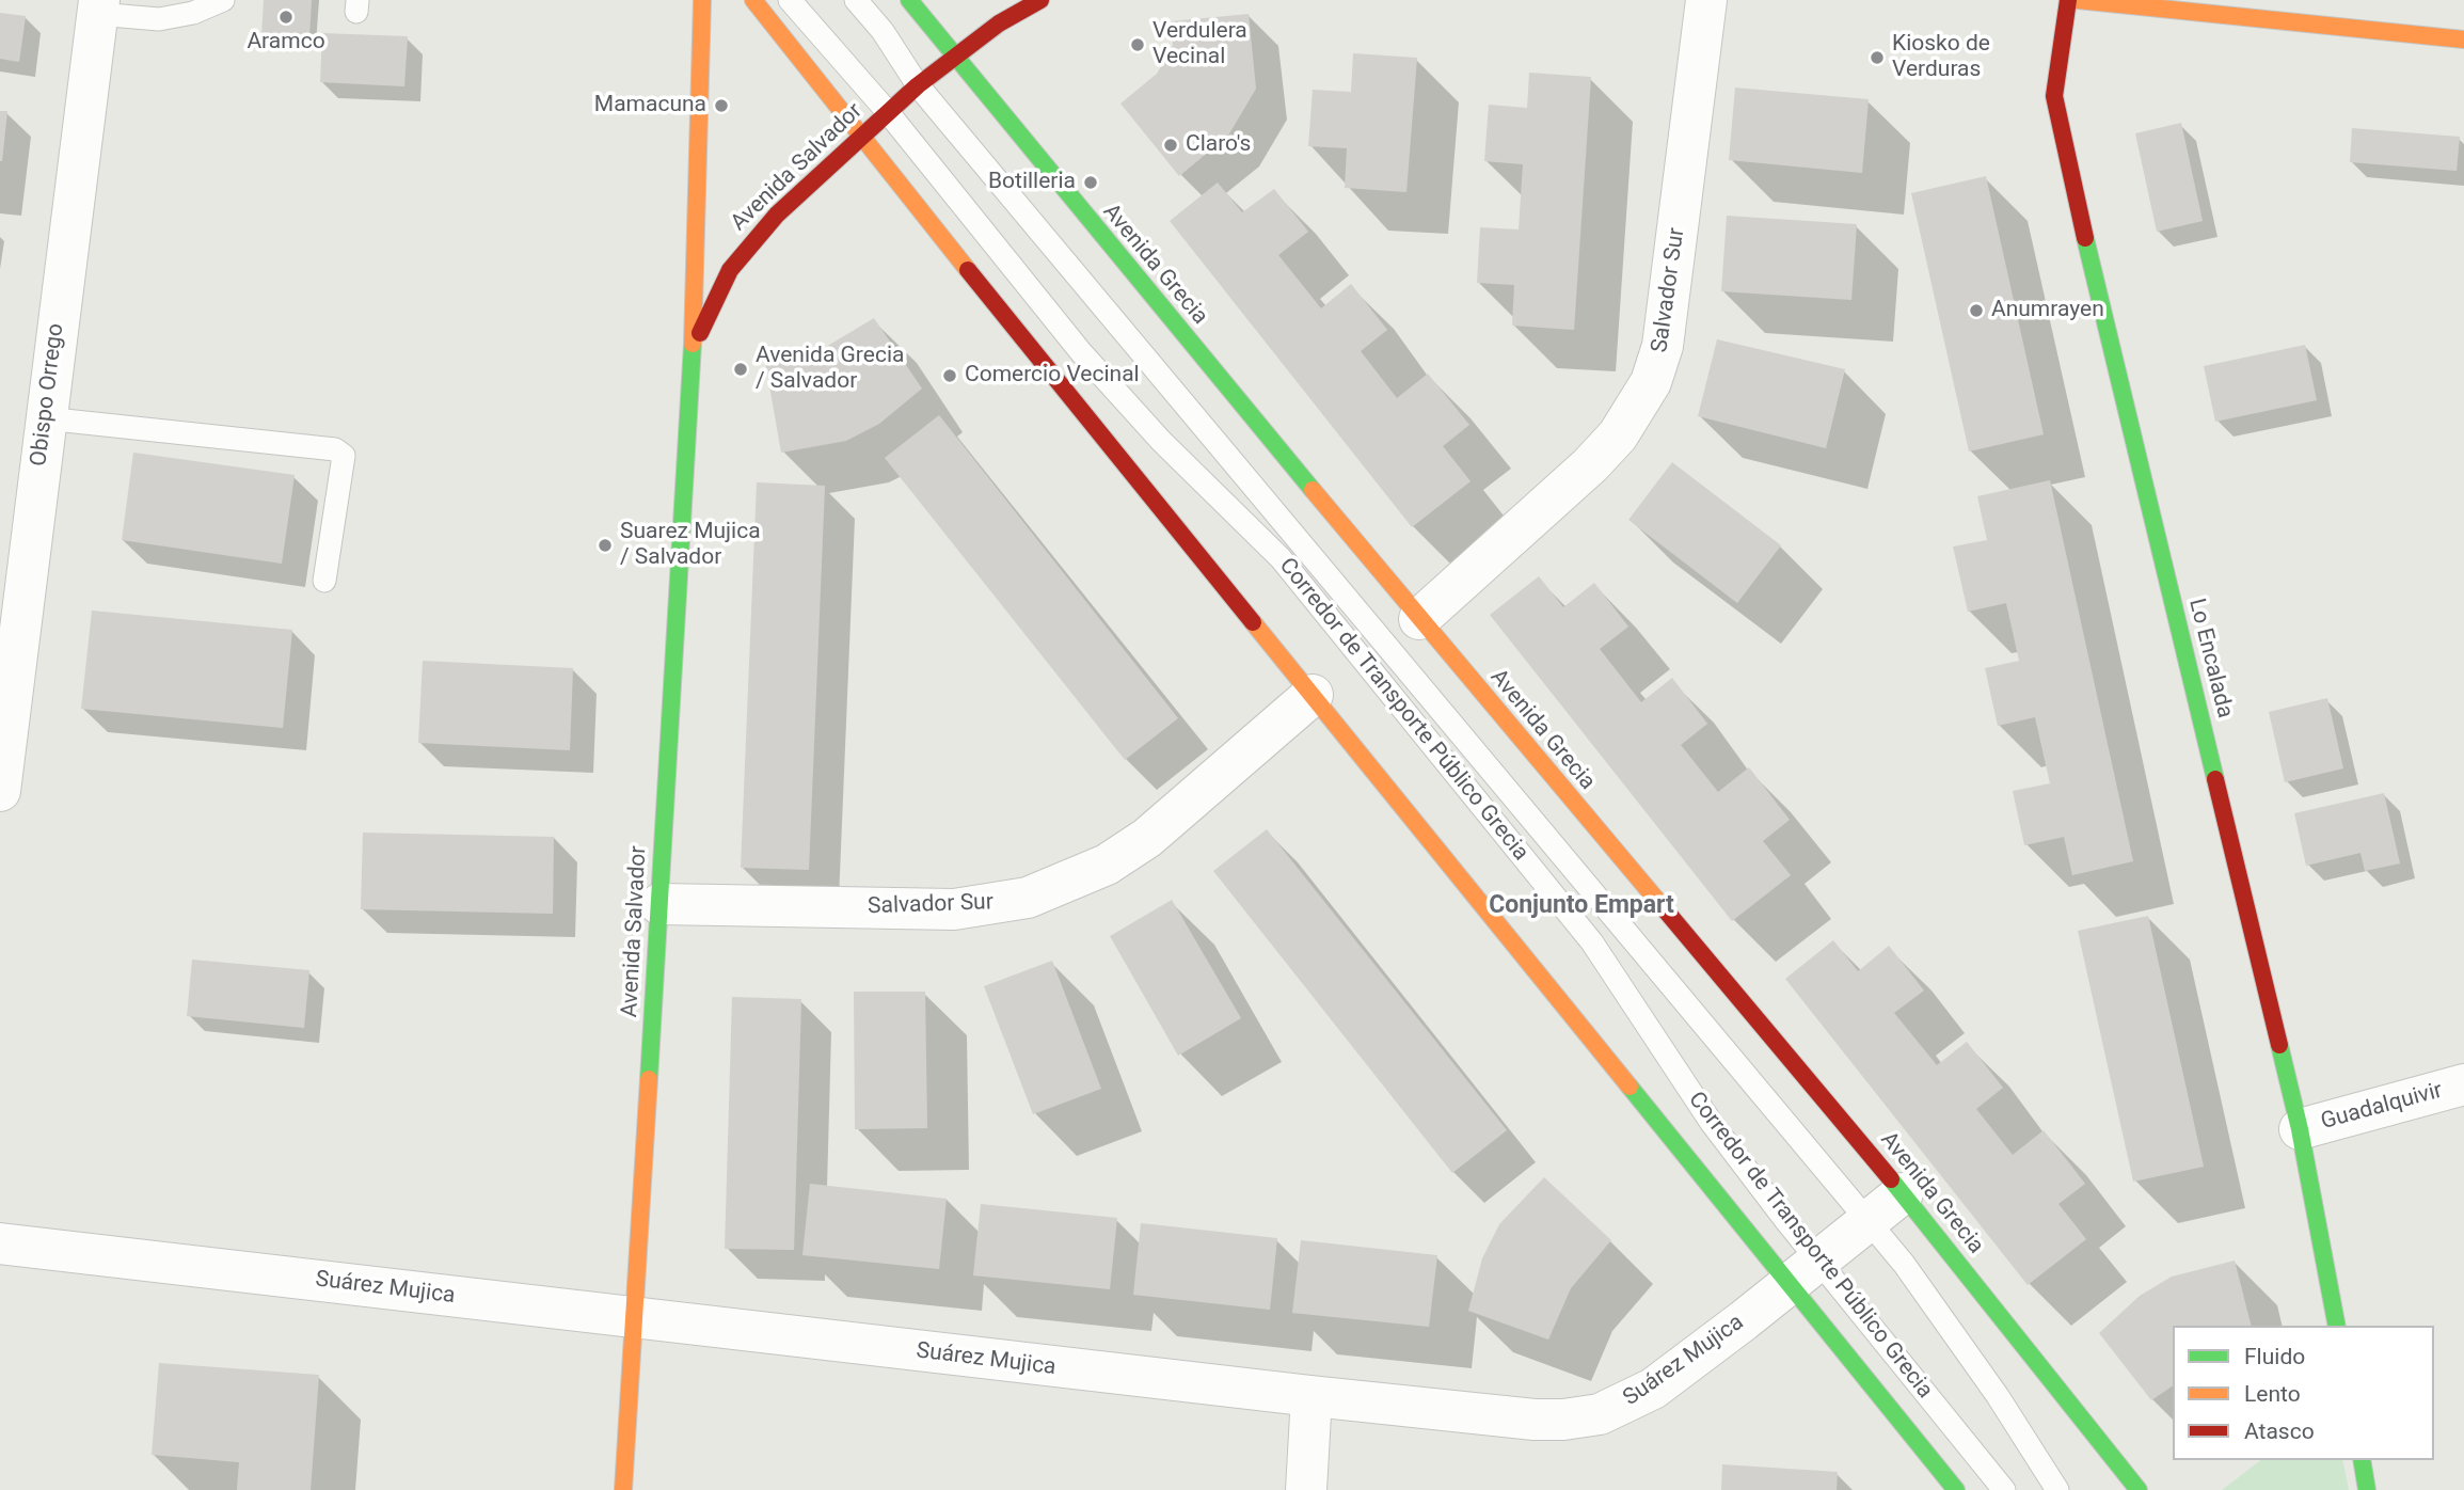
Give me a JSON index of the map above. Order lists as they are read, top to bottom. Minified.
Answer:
{"streets":{"main road":["Avenida Salvador","Avenida Grecia","Lo Encalada"],"street":["Salvador Sur","Obispo Orrego","Guadalquivir","Suárez Mujica"],"lane":["Corredor de Transporte Público Grecia"]},"crossings":[["Avenida Salvador","Avenida Grecia"],["Avenida Salvador","Salvador Sur"],["Avenida Salvador","Corredor de Transporte Público Grecia"],["Avenida Salvador","Suárez Mujica"],["Avenida Grecia","Salvador Sur"],["Avenida Grecia","Suárez Mujica"],["Lo Encalada","Guadalquivir"],["Corredor de Transporte Público Grecia","Suárez Mujica"]],"districts":["Conjunto Empart"],"places":["Aramco","Verdulera Vecinal","Kiosko de Verduras","Mamacuna","Claro's","Botilleria","Anumrayen","Avenida Grecia / Salvador","Comercio Vecinal","Suarez Mujica / Salvador"],"legend":["Fluido","Lento","Atasco"]}
